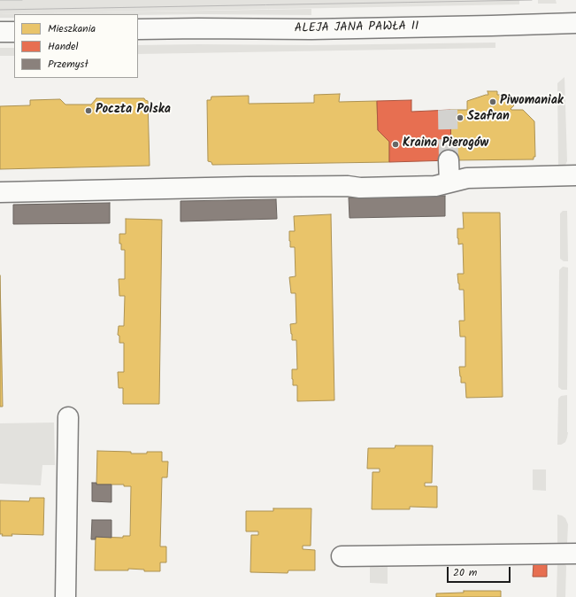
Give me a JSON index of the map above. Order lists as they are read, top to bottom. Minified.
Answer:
{"streets":{"main road":["ALEJA JANA PAWŁA II"]},"places":["Piwomaniak","Poczta Polska","Szafran","Kraina Pierogów"],"legend":["Mieszkania","Handel","Przemysł"],"scale_bar":"20 m"}
